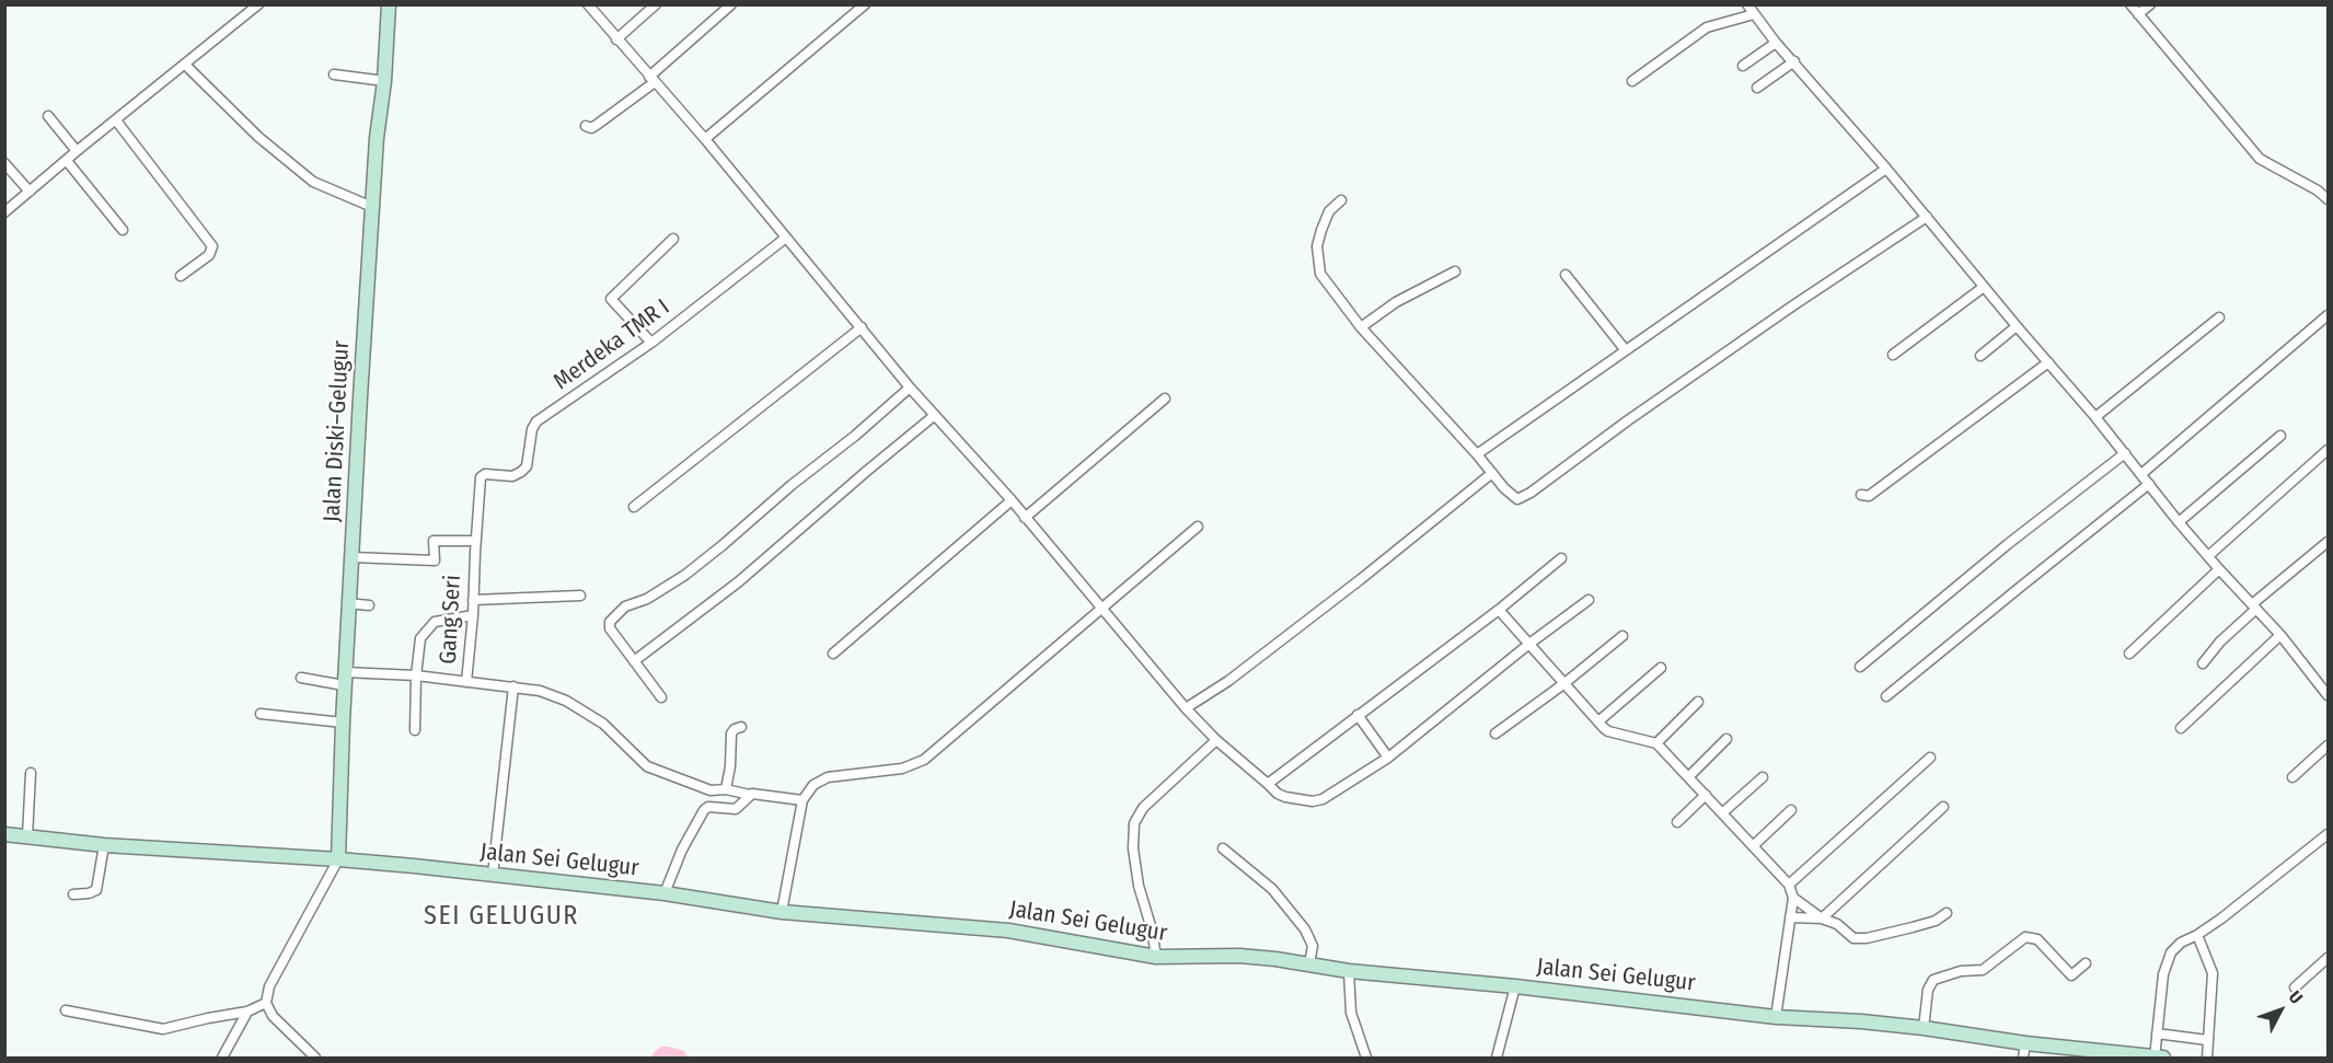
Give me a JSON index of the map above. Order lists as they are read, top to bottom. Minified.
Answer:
{"streets":{"main road":["Jalan Diski–Gelugur","Jalan Sei Gelugur"],"street":["Merdeka TMR I","Gang Seri"]},"crossings":[["Merdeka TMR I","Gang Seri"],["Jalan Diski–Gelugur","Gang Seri"],["Jalan Diski–Gelugur","Jalan Sei Gelugur"]],"districts":["SEI GELUGUR"],"north":"top right"}
